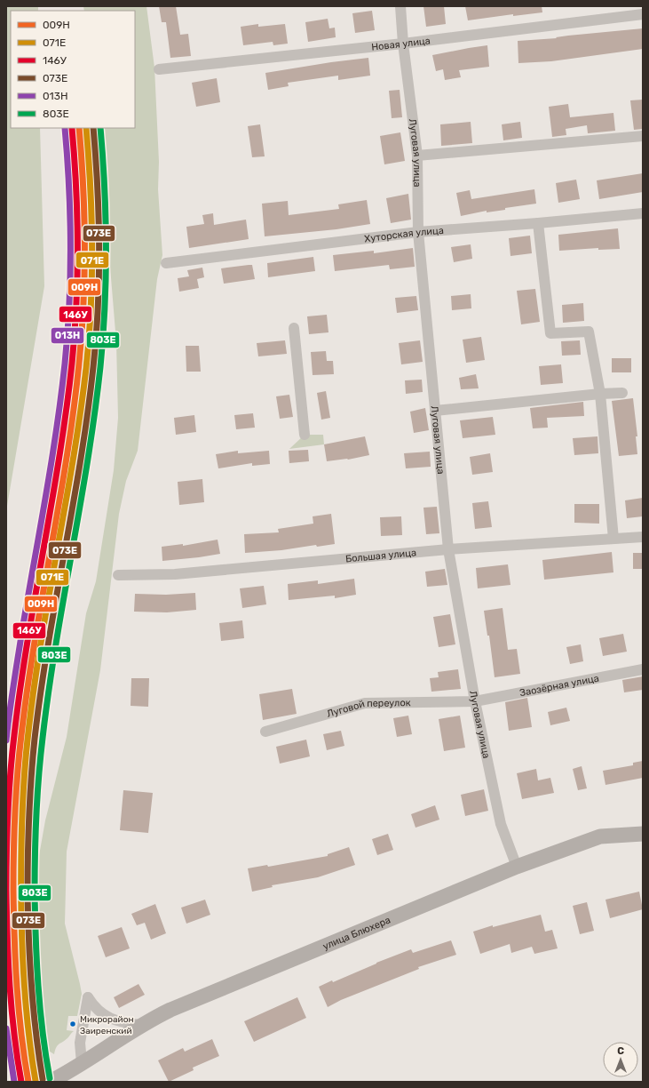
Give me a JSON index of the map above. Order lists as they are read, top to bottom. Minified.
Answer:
{"streets":{"street":["Новая улица","Луговая улица","Хуторская улица","Большая улица","Заозёрная улица","Луговой переулок","улица Блюхера"]},"crossings":[["Новая улица","Луговая улица"],["Луговая улица","Хуторская улица"],["Луговая улица","Большая улица"],["Луговая улица","Заозёрная улица"],["Луговая улица","Луговой переулок"],["Луговая улица","улица Блюхера"],["Заозёрная улица","Луговой переулок"]],"places":["Микрорайон Заиренский"],"lines":["transit line 009Н","transit line 071Е","transit line 146У","transit line 073Е","transit line 013Н","transit line 803Е"],"legend":["009Н","071Е","146У","073Е","013Н","803Е"],"north":"top"}
